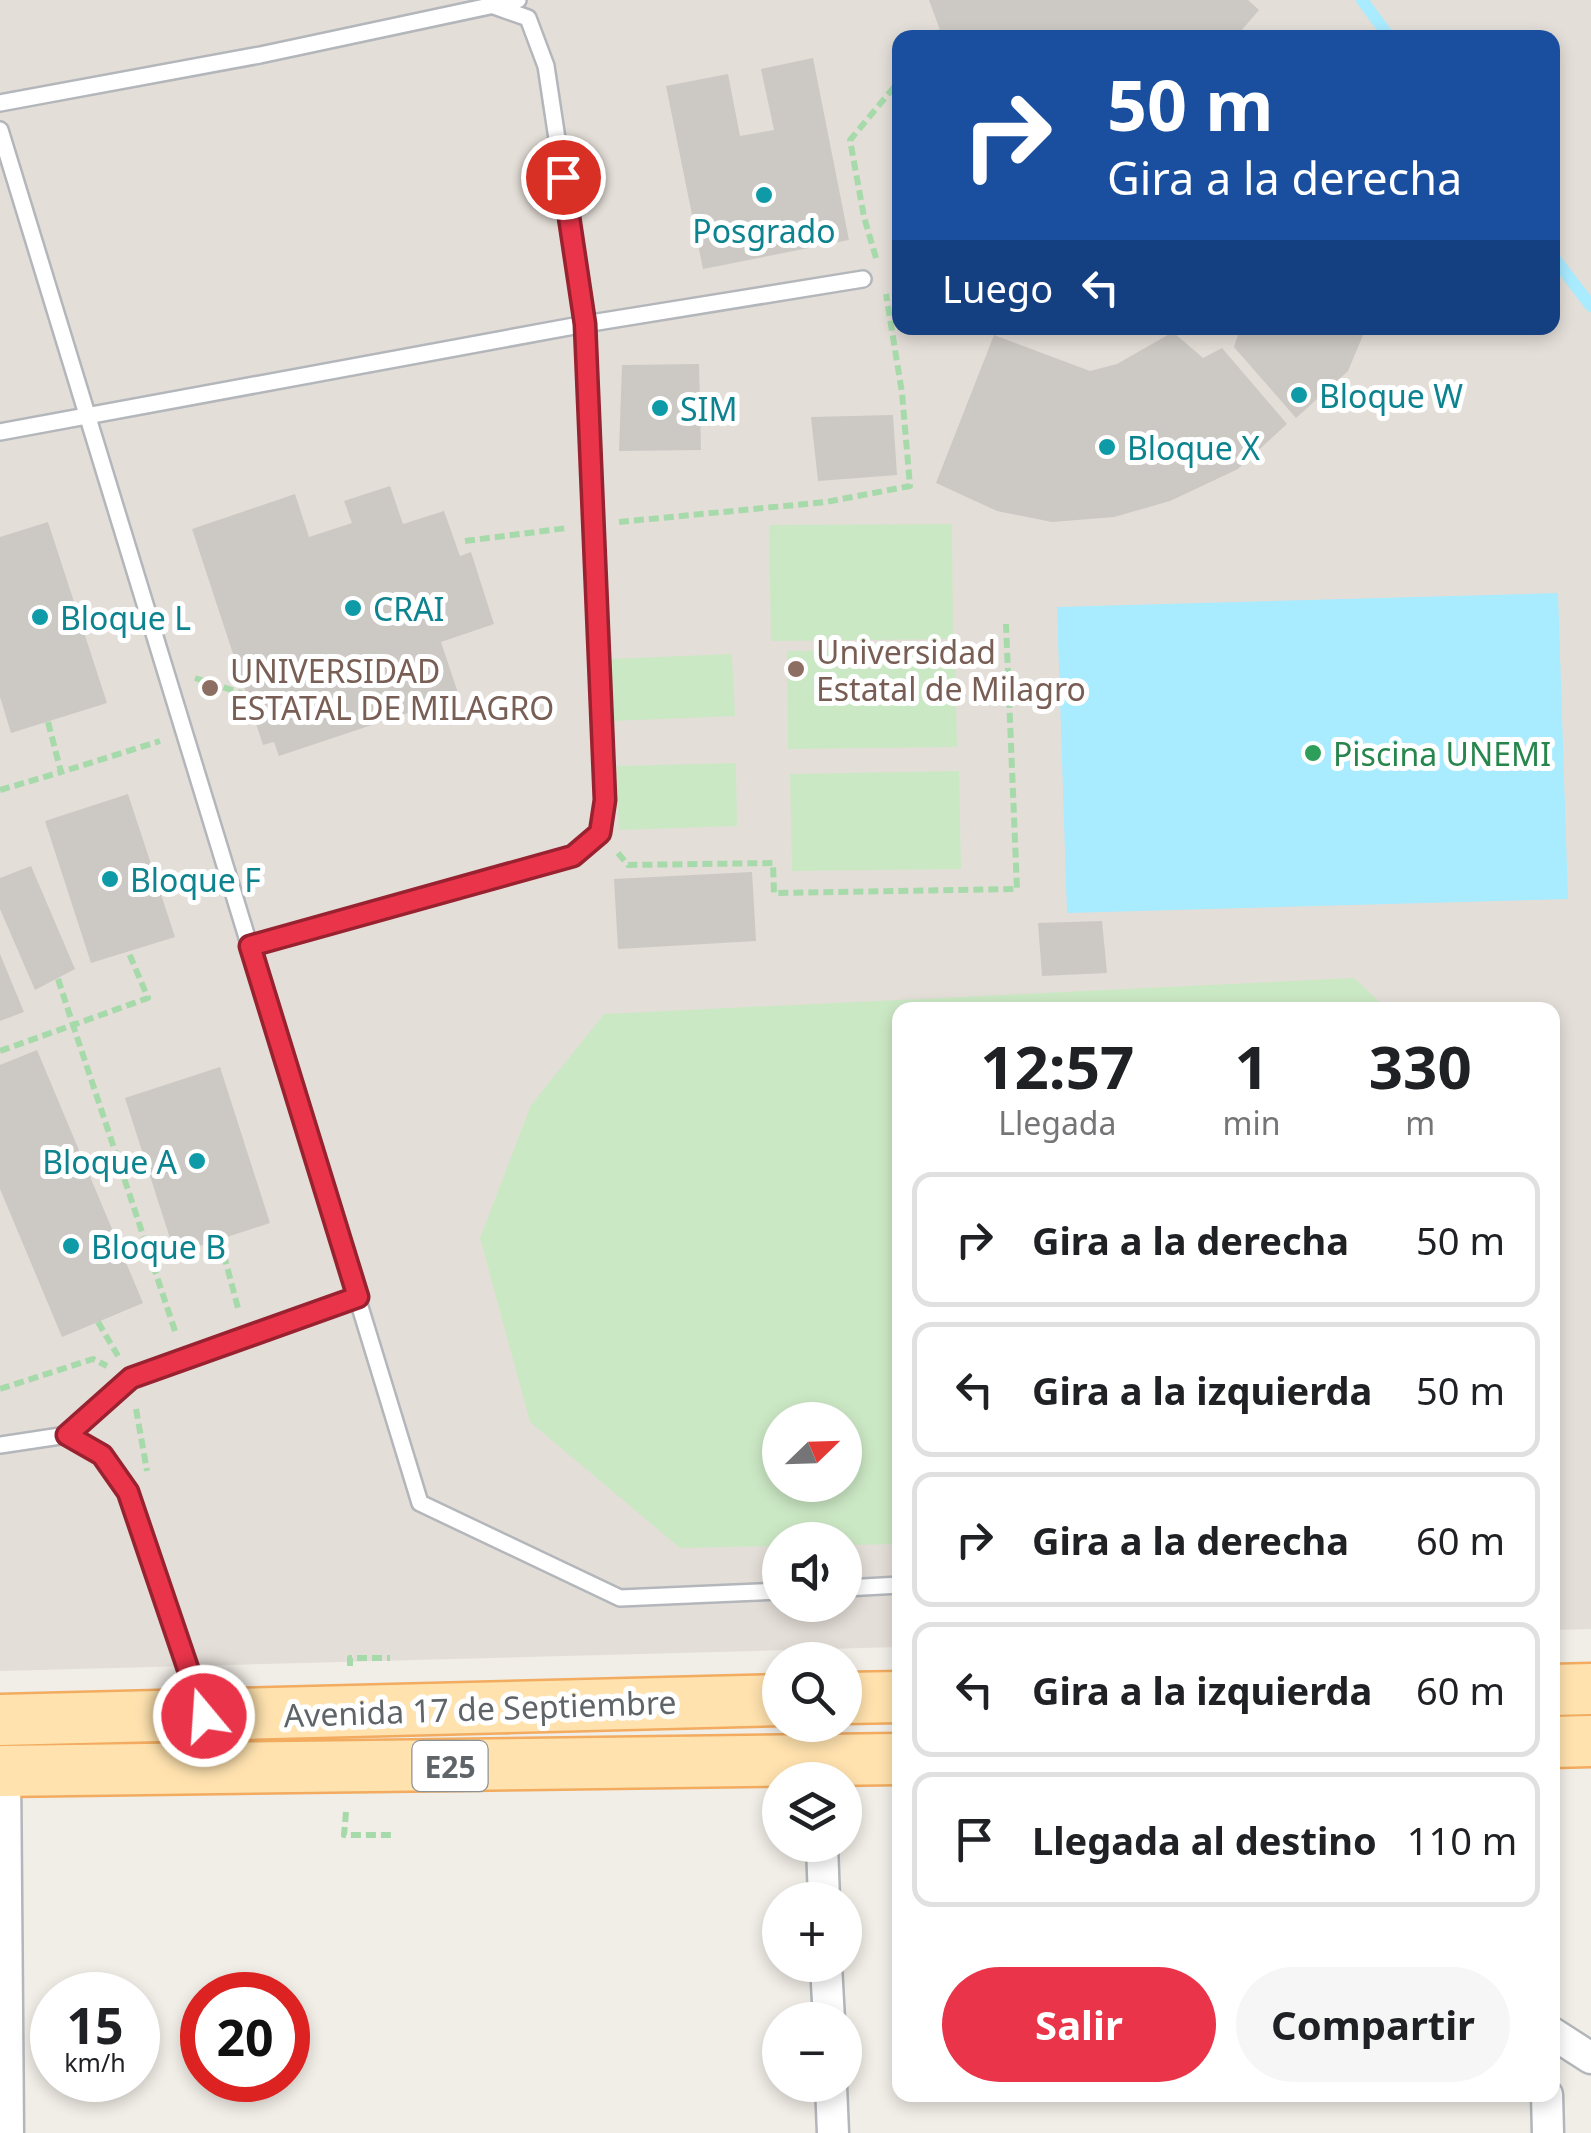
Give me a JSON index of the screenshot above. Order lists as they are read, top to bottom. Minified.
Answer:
{"streets":{"main road":["Avenida 17 de Septiembre","E25"]},"places":["Posgrado","Bloque W","SIM","Bloque X","CRAI","Bloque L","Universidad Estatal de Milagro","UNIVERSIDAD ESTATAL DE MILAGRO","Piscina UNEMI","Bloque F","Bloque A","Bloque B"],"north":"top right","page":{"turn":["50 m","Gira a la derecha"],"then":"Luego","eta":["12:57","Llegada","1","min","330","m"],"list":[{"name":"Gira a la derecha","value":"50 m"},{"name":"Gira a la izquierda","value":"50 m"},{"name":"Gira a la derecha","value":"60 m"},{"name":"Gira a la izquierda","value":"60 m"},{"name":"Llegada al destino","value":"110 m"}],"map_buttons":["+","−"],"buttons":["Salir","Compartir"],"speed":"15 km/h","limit":"20"}}
